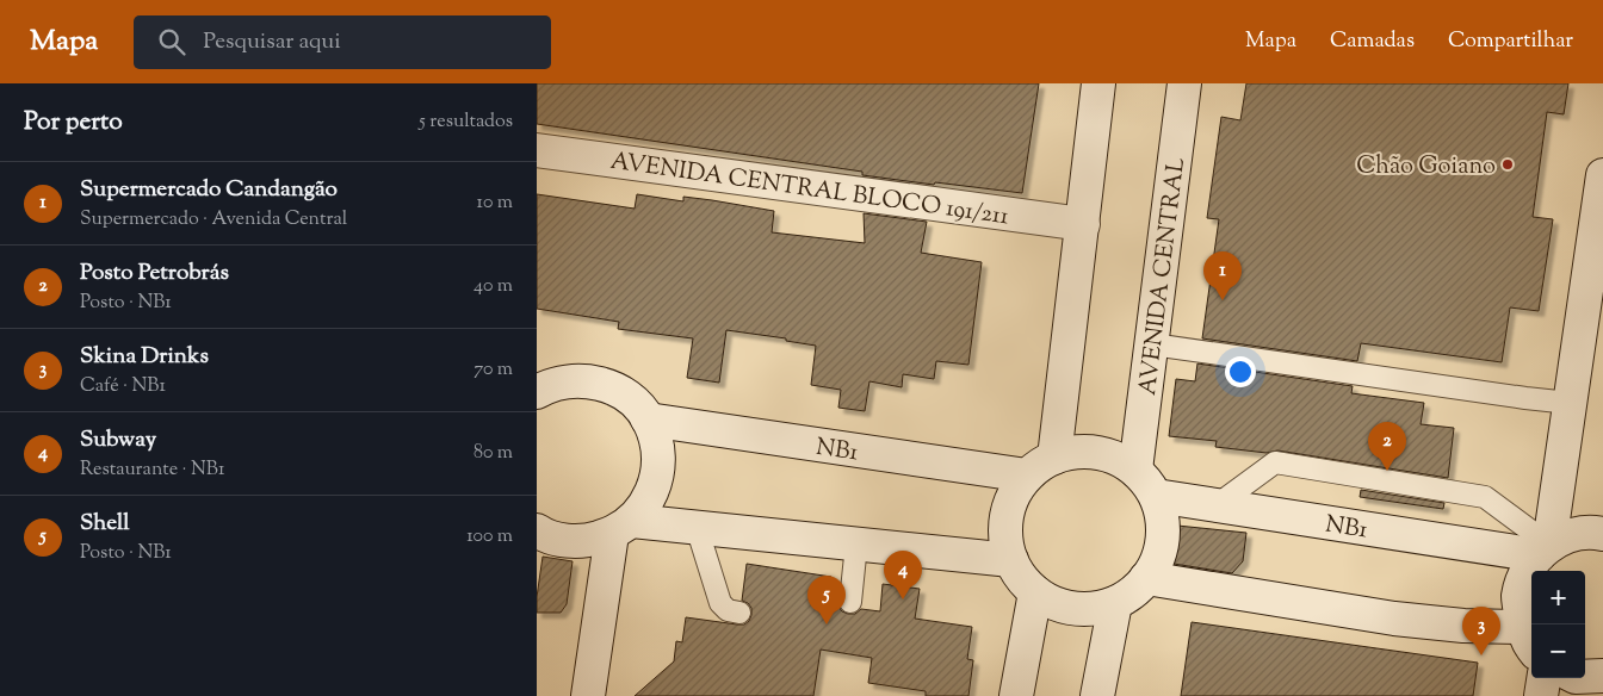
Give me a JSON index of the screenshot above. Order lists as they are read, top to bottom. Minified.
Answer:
{"streets":{"street":["AVENIDA CENTRAL BLOCO 191/211","AVENIDA CENTRAL","NB1"]},"crossings":[["AVENIDA CENTRAL","NB1"]],"places":["Chão Goiano"],"page":{"header":"Mapa","search":"Pesquisar aqui","nav":["Mapa","Camadas","Compartilhar"],"heading":["Por perto","5 resultados"],"list":[{"mark":"1","name":"Supermercado Candangão","note":"Supermercado · Avenida Central","value":"10 m"},{"mark":"2","name":"Posto Petrobrás","note":"Posto · NB1","value":"40 m"},{"mark":"3","name":"Skina Drinks","note":"Café · NB1","value":"70 m"},{"mark":"4","name":"Subway","note":"Restaurante · NB1","value":"80 m"},{"mark":"5","name":"Shell","note":"Posto · NB1","value":"100 m"}],"pins":["1","2","4","5","3"],"map_buttons":["+","−"]}}
